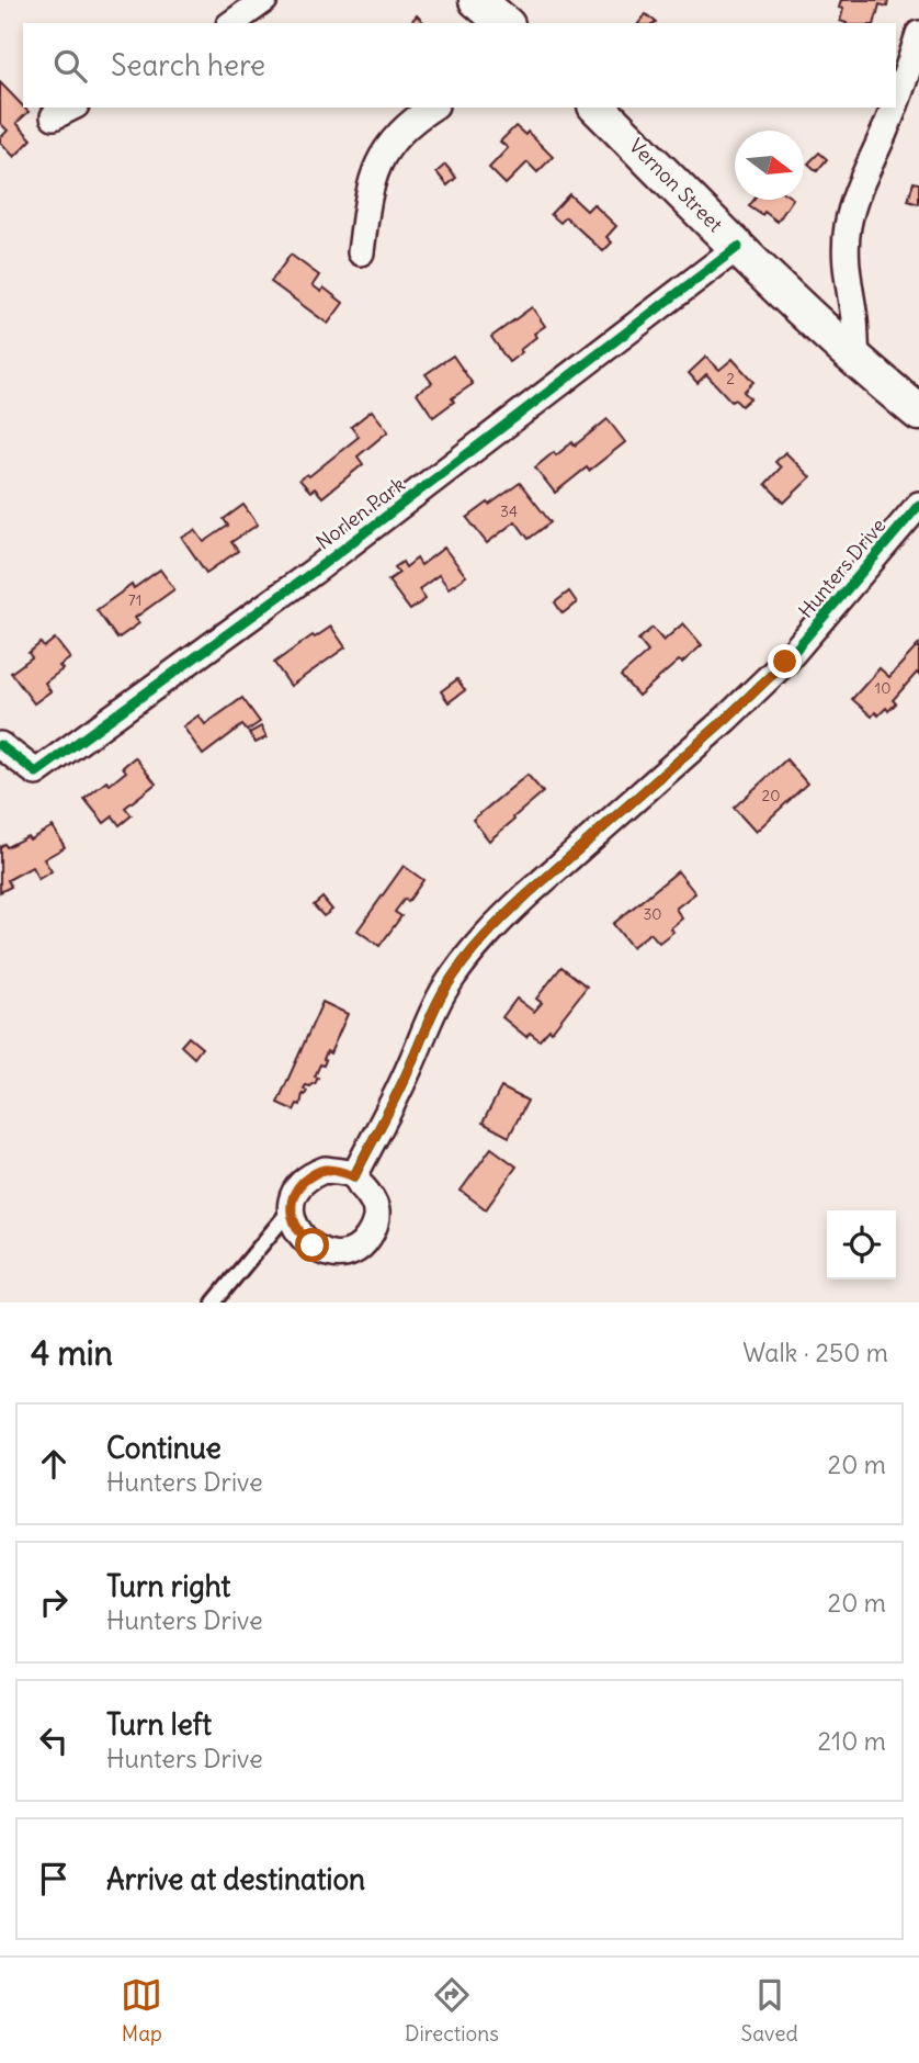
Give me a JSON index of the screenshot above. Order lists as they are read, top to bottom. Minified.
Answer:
{"streets":{"main road":["Vernon Street"],"street":["Norlen Park","Hunters Drive"]},"crossings":[["Vernon Street","Norlen Park"]],"house_numbers":["2","34","71","10","20","30"],"north":"right","page":{"search":"Search here","heading":["4 min","Walk · 250 m"],"list":[["Continue","Hunters Drive","20 m"],["Turn right","Hunters Drive","20 m"],["Turn left","Hunters Drive","210 m"],"Arrive at destination"],"nav":["Map","Directions","Saved"]}}
